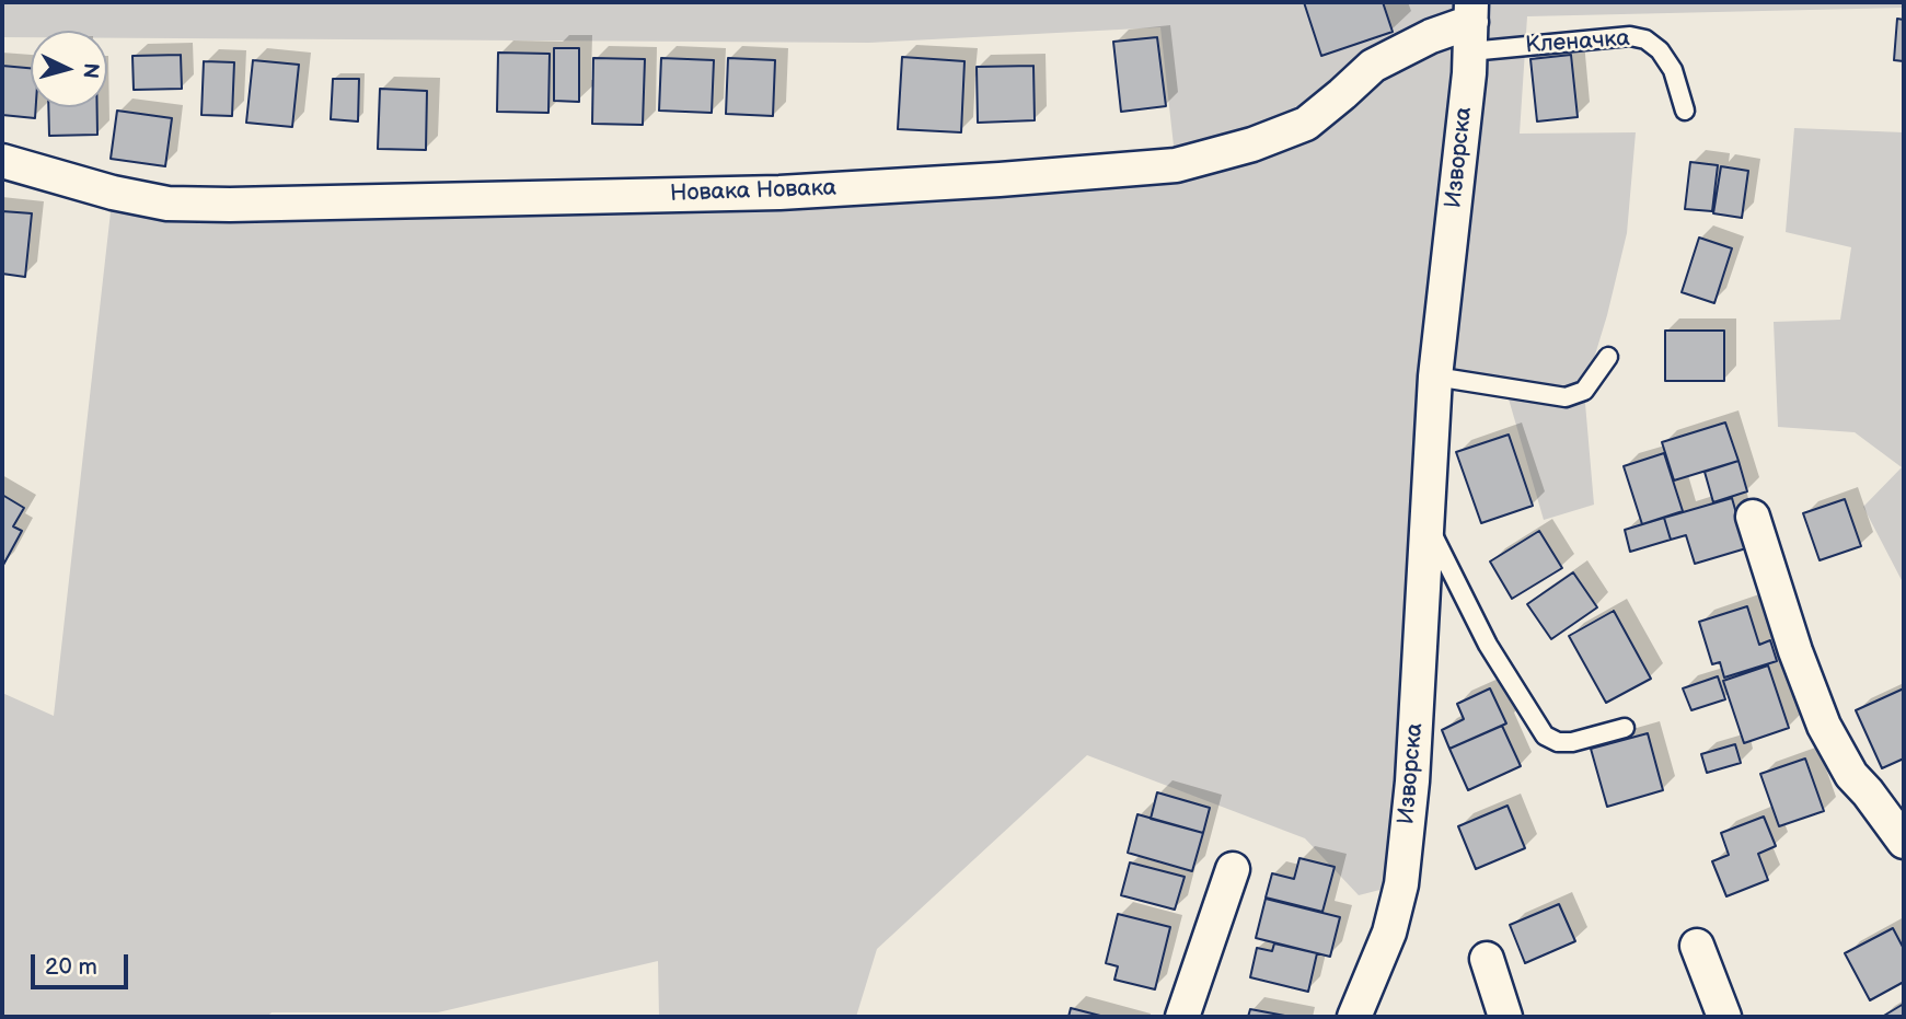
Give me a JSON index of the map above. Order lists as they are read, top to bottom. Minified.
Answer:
{"streets":{"street":["Изворска","Новака Новака"],"lane":["Кленачка"]},"crossings":[["Кленачка","Изворска"],["Кленачка","Новака Новака"],["Изворска","Новака Новака"]],"scale_bar":"20 m","north":"right"}
